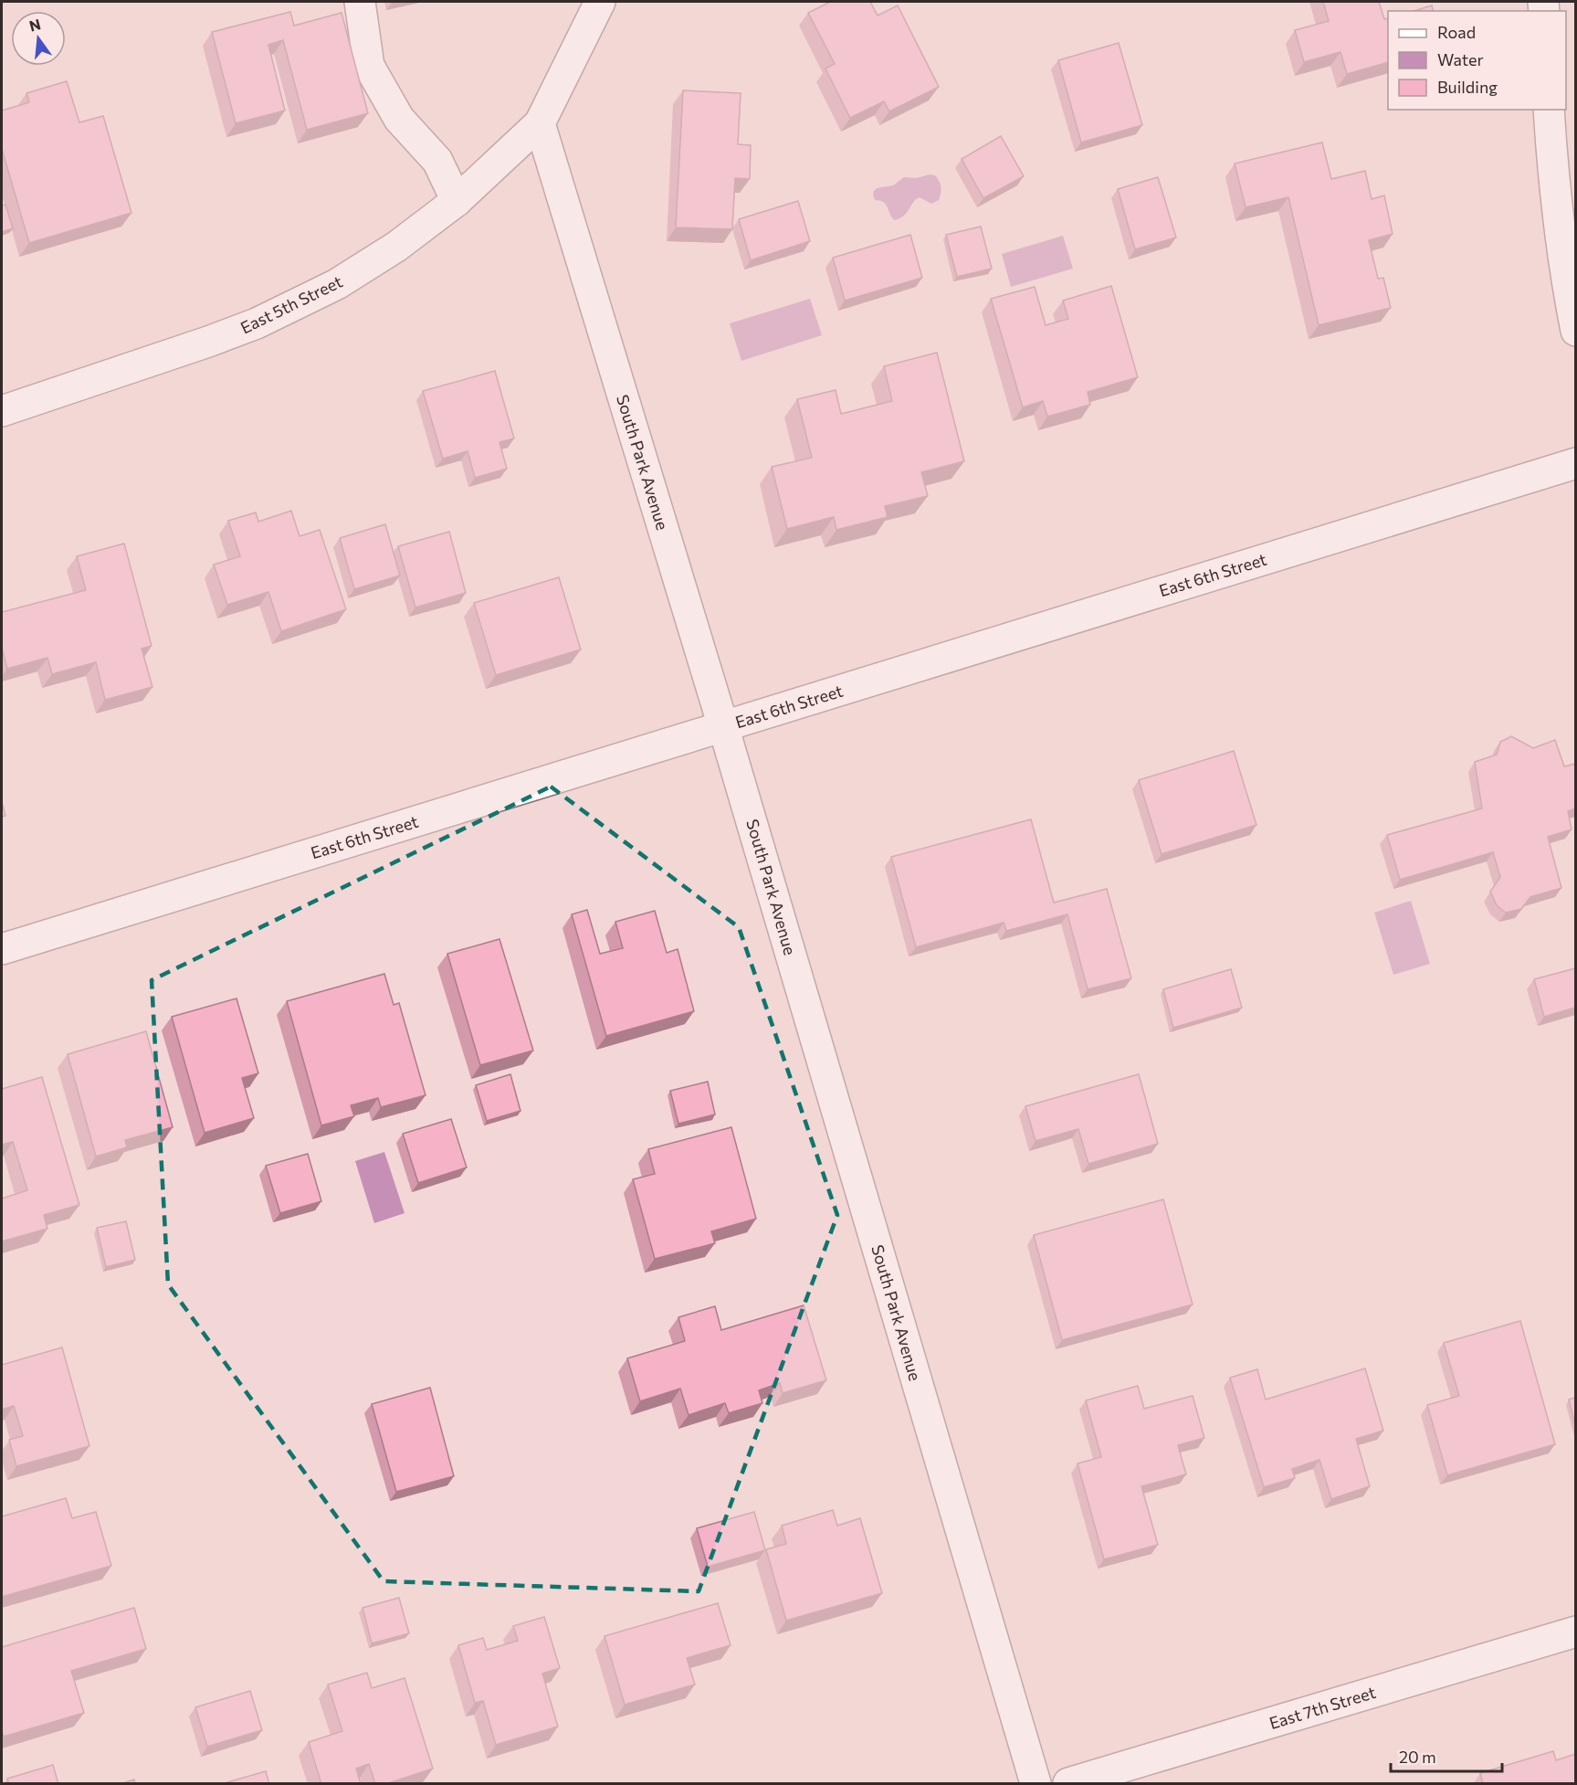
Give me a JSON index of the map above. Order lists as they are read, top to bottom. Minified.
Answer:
{"streets":{"street":["East 5th Street","South Park Avenue","East 6th Street","East 7th Street"]},"crossings":[["East 5th Street","South Park Avenue"],["South Park Avenue","East 6th Street"]],"legend":["Road","Water","Building"],"scale_bar":"20 m","north":"top"}
